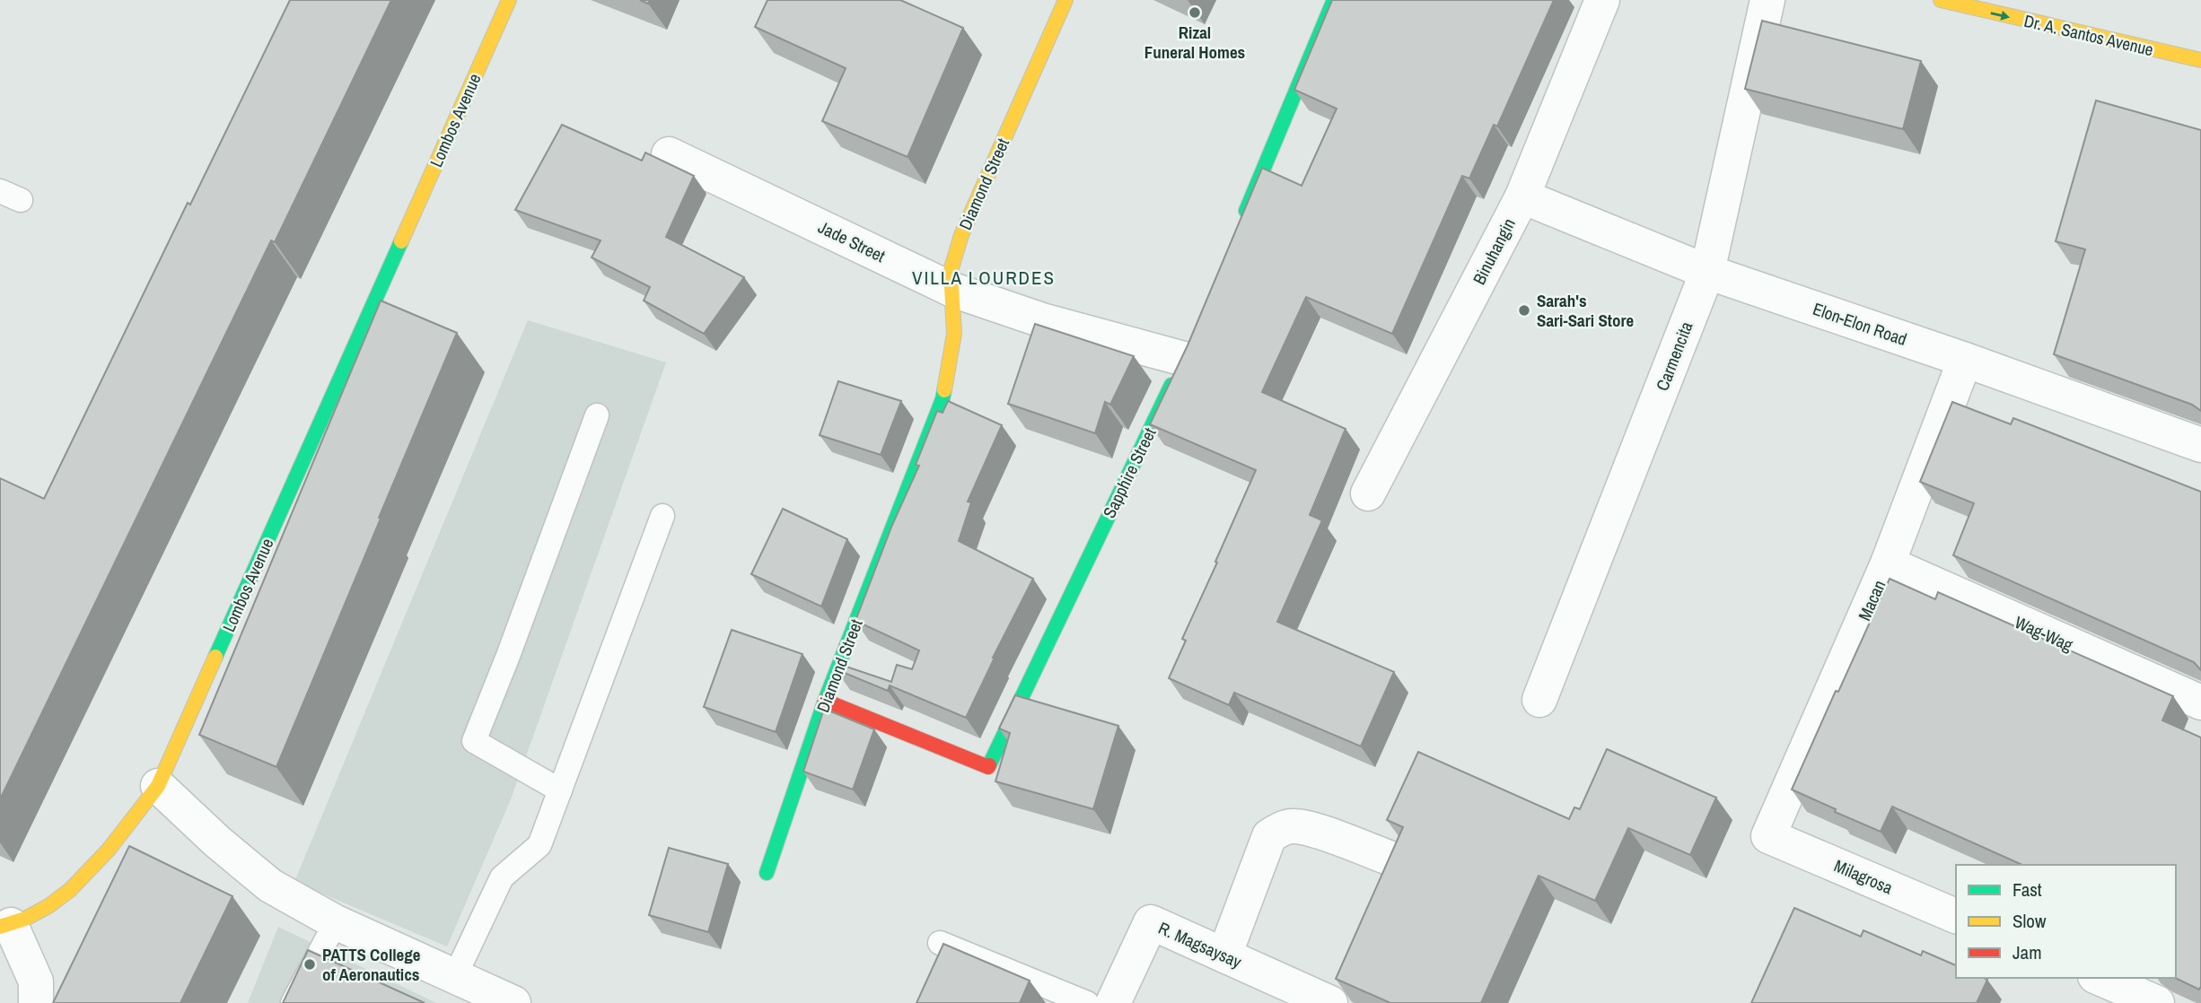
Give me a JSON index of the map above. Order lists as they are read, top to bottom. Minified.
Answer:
{"streets":{"street":["Dr. A. Santos Avenue","Lombos Avenue","Diamond Street","Jade Street","Binuhangin","Elon-Elon Road","Carmencita","Sapphire Street","Macan","Wag-Wag","Milagrosa","R. Magsaysay"]},"crossings":[["Diamond Street","Jade Street"],["Diamond Street","Sapphire Street"],["Jade Street","Sapphire Street"],["Binuhangin","Elon-Elon Road"],["Elon-Elon Road","Carmencita"],["Elon-Elon Road","Macan"],["Macan","Wag-Wag"],["Macan","Milagrosa"]],"one_way":["Dr. A. Santos Avenue"],"districts":["VILLA LOURDES"],"places":["Rizal Funeral Homes","Sarah's Sari-Sari Store","PATTS College of Aeronautics"],"legend":["Fast","Slow","Jam"]}
